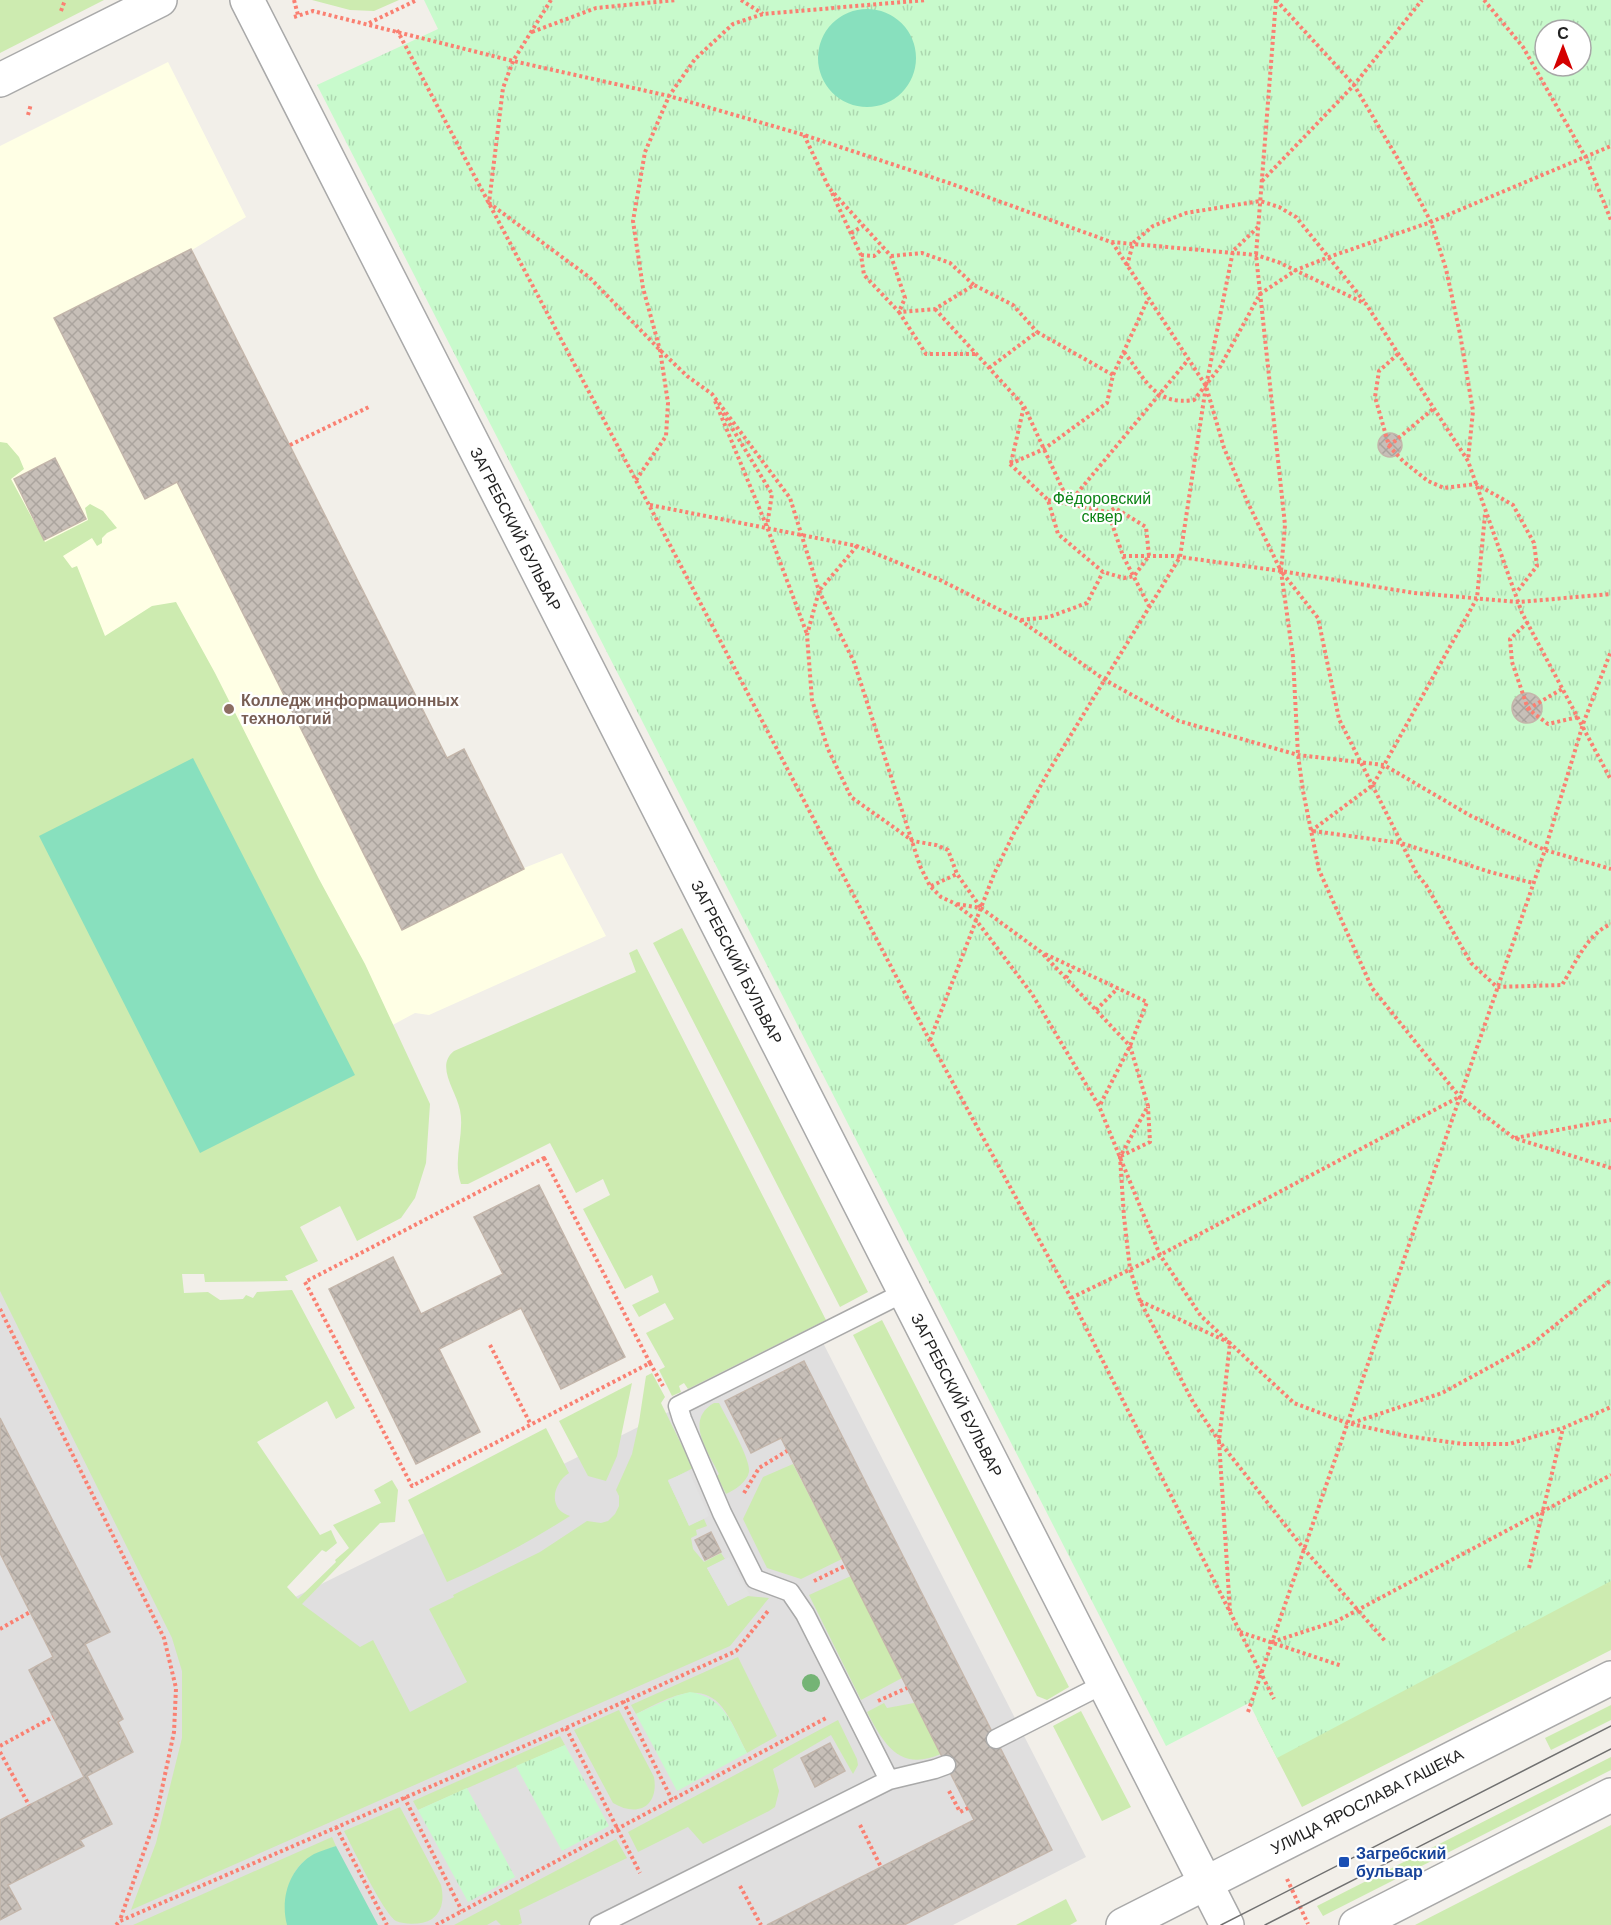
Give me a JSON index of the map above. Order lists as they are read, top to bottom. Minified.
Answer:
{"streets":{"street":["ЗАГРЕБСКИЙ БУЛЬВАР","УЛИЦА ЯРОСЛАВА ГАШЕКА"]},"crossings":[["ЗАГРЕБСКИЙ БУЛЬВАР","УЛИЦА ЯРОСЛАВА ГАШЕКА"]],"parks":["Фёдоровский сквер"],"places":{"other":["Колледж информационных технологий"],"transit":["Загребский бульвар"]},"north":"top"}
